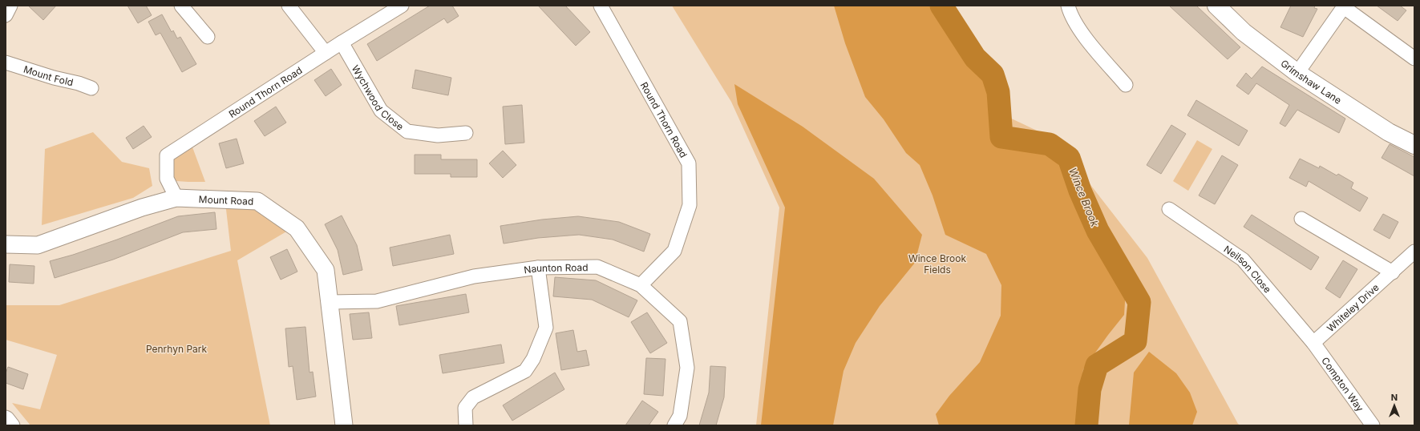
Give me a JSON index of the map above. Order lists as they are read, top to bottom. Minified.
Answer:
{"streets":{"main road":["Grimshaw Lane"],"street":["Mount Fold","Round Thorn Road","Wychwood Close","Mount Road","Naunton Road","Neilson Close","Whiteley Drive","Compton Way"]},"crossings":[["Round Thorn Road","Wychwood Close"],["Round Thorn Road","Mount Road"],["Round Thorn Road","Naunton Road"],["Mount Road","Naunton Road"],["Neilson Close","Whiteley Drive"],["Neilson Close","Compton Way"],["Whiteley Drive","Compton Way"]],"water":["Wince Brook"],"parks":["Wince Brook Fields","Penrhyn Park"],"north":"top"}
